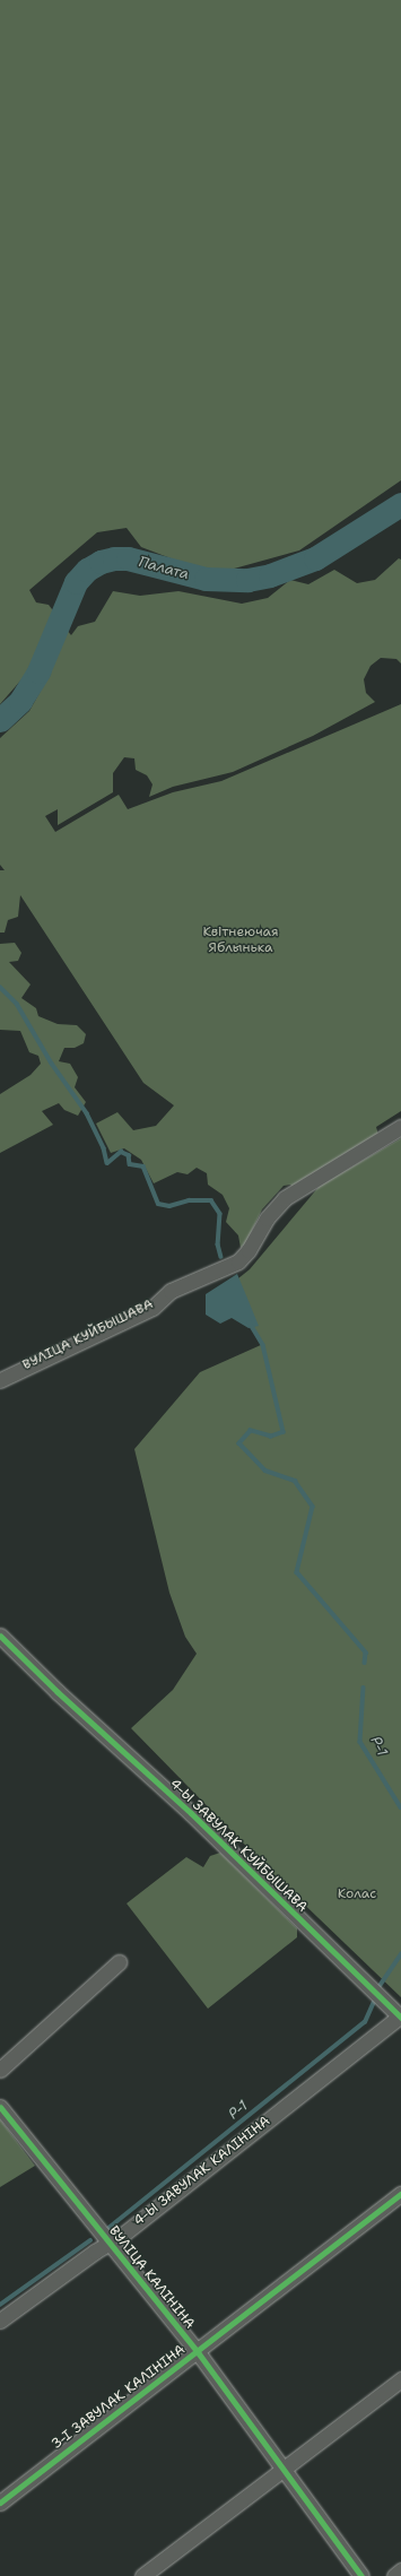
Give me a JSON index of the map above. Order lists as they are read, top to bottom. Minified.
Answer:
{"streets":{"street":["ВУЛІЦА КУЙБЫШАВА","4-Ы ЗАВУЛАК КУЙБЫШАВА","4-Ы ЗАВУЛАК КАЛІНІНА","ВУЛІЦА КАЛІНІНА","3-І ЗАВУЛАК КАЛІНІНА"]},"crossings":[["4-Ы ЗАВУЛАК КУЙБЫШАВА","4-Ы ЗАВУЛАК КАЛІНІНА"],["4-Ы ЗАВУЛАК КАЛІНІНА","ВУЛІЦА КАЛІНІНА"],["ВУЛІЦА КАЛІНІНА","3-І ЗАВУЛАК КАЛІНІНА"]],"water":["Палата","P-1"],"parks":["Квітнеючая Яблынька","Колас"]}
